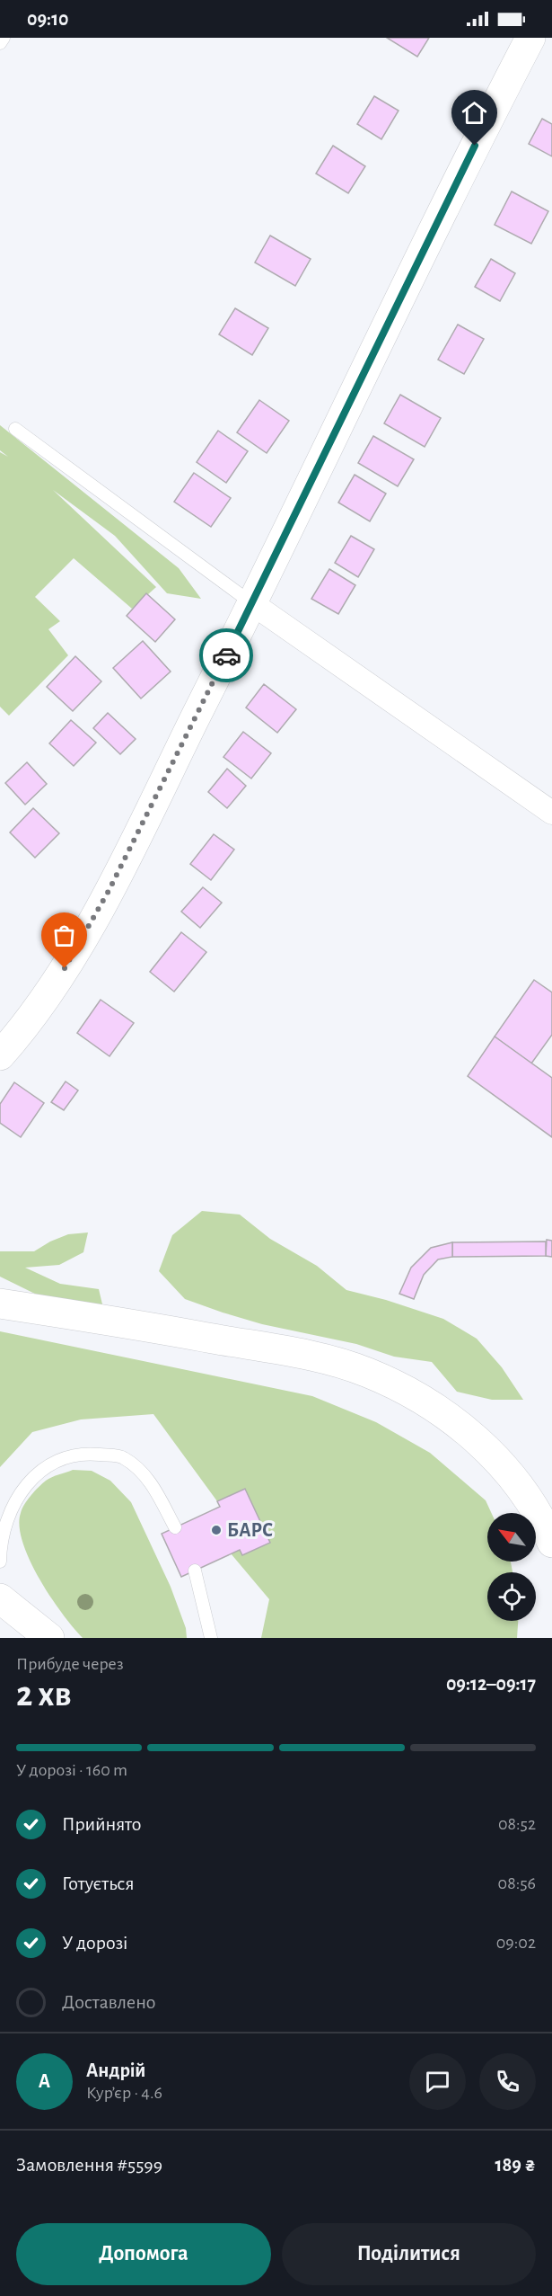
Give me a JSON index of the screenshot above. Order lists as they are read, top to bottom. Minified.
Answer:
{"places":["БАРС"],"north":"top left","page":{"status":"09:10","heading":["2 хв","Прибуде через","09:12–09:17"],"panel":["Андрій","Кур’єр · 4.6","Замовлення #5599","189 ₴"],"bar":"У дорозі · 160 m","list":[["Прийнято","08:52"],["Готується","08:56"],["У дорозі","09:02"],"Доставлено"],"round":"А","buttons":["Допомога","Поділитися"]}}
